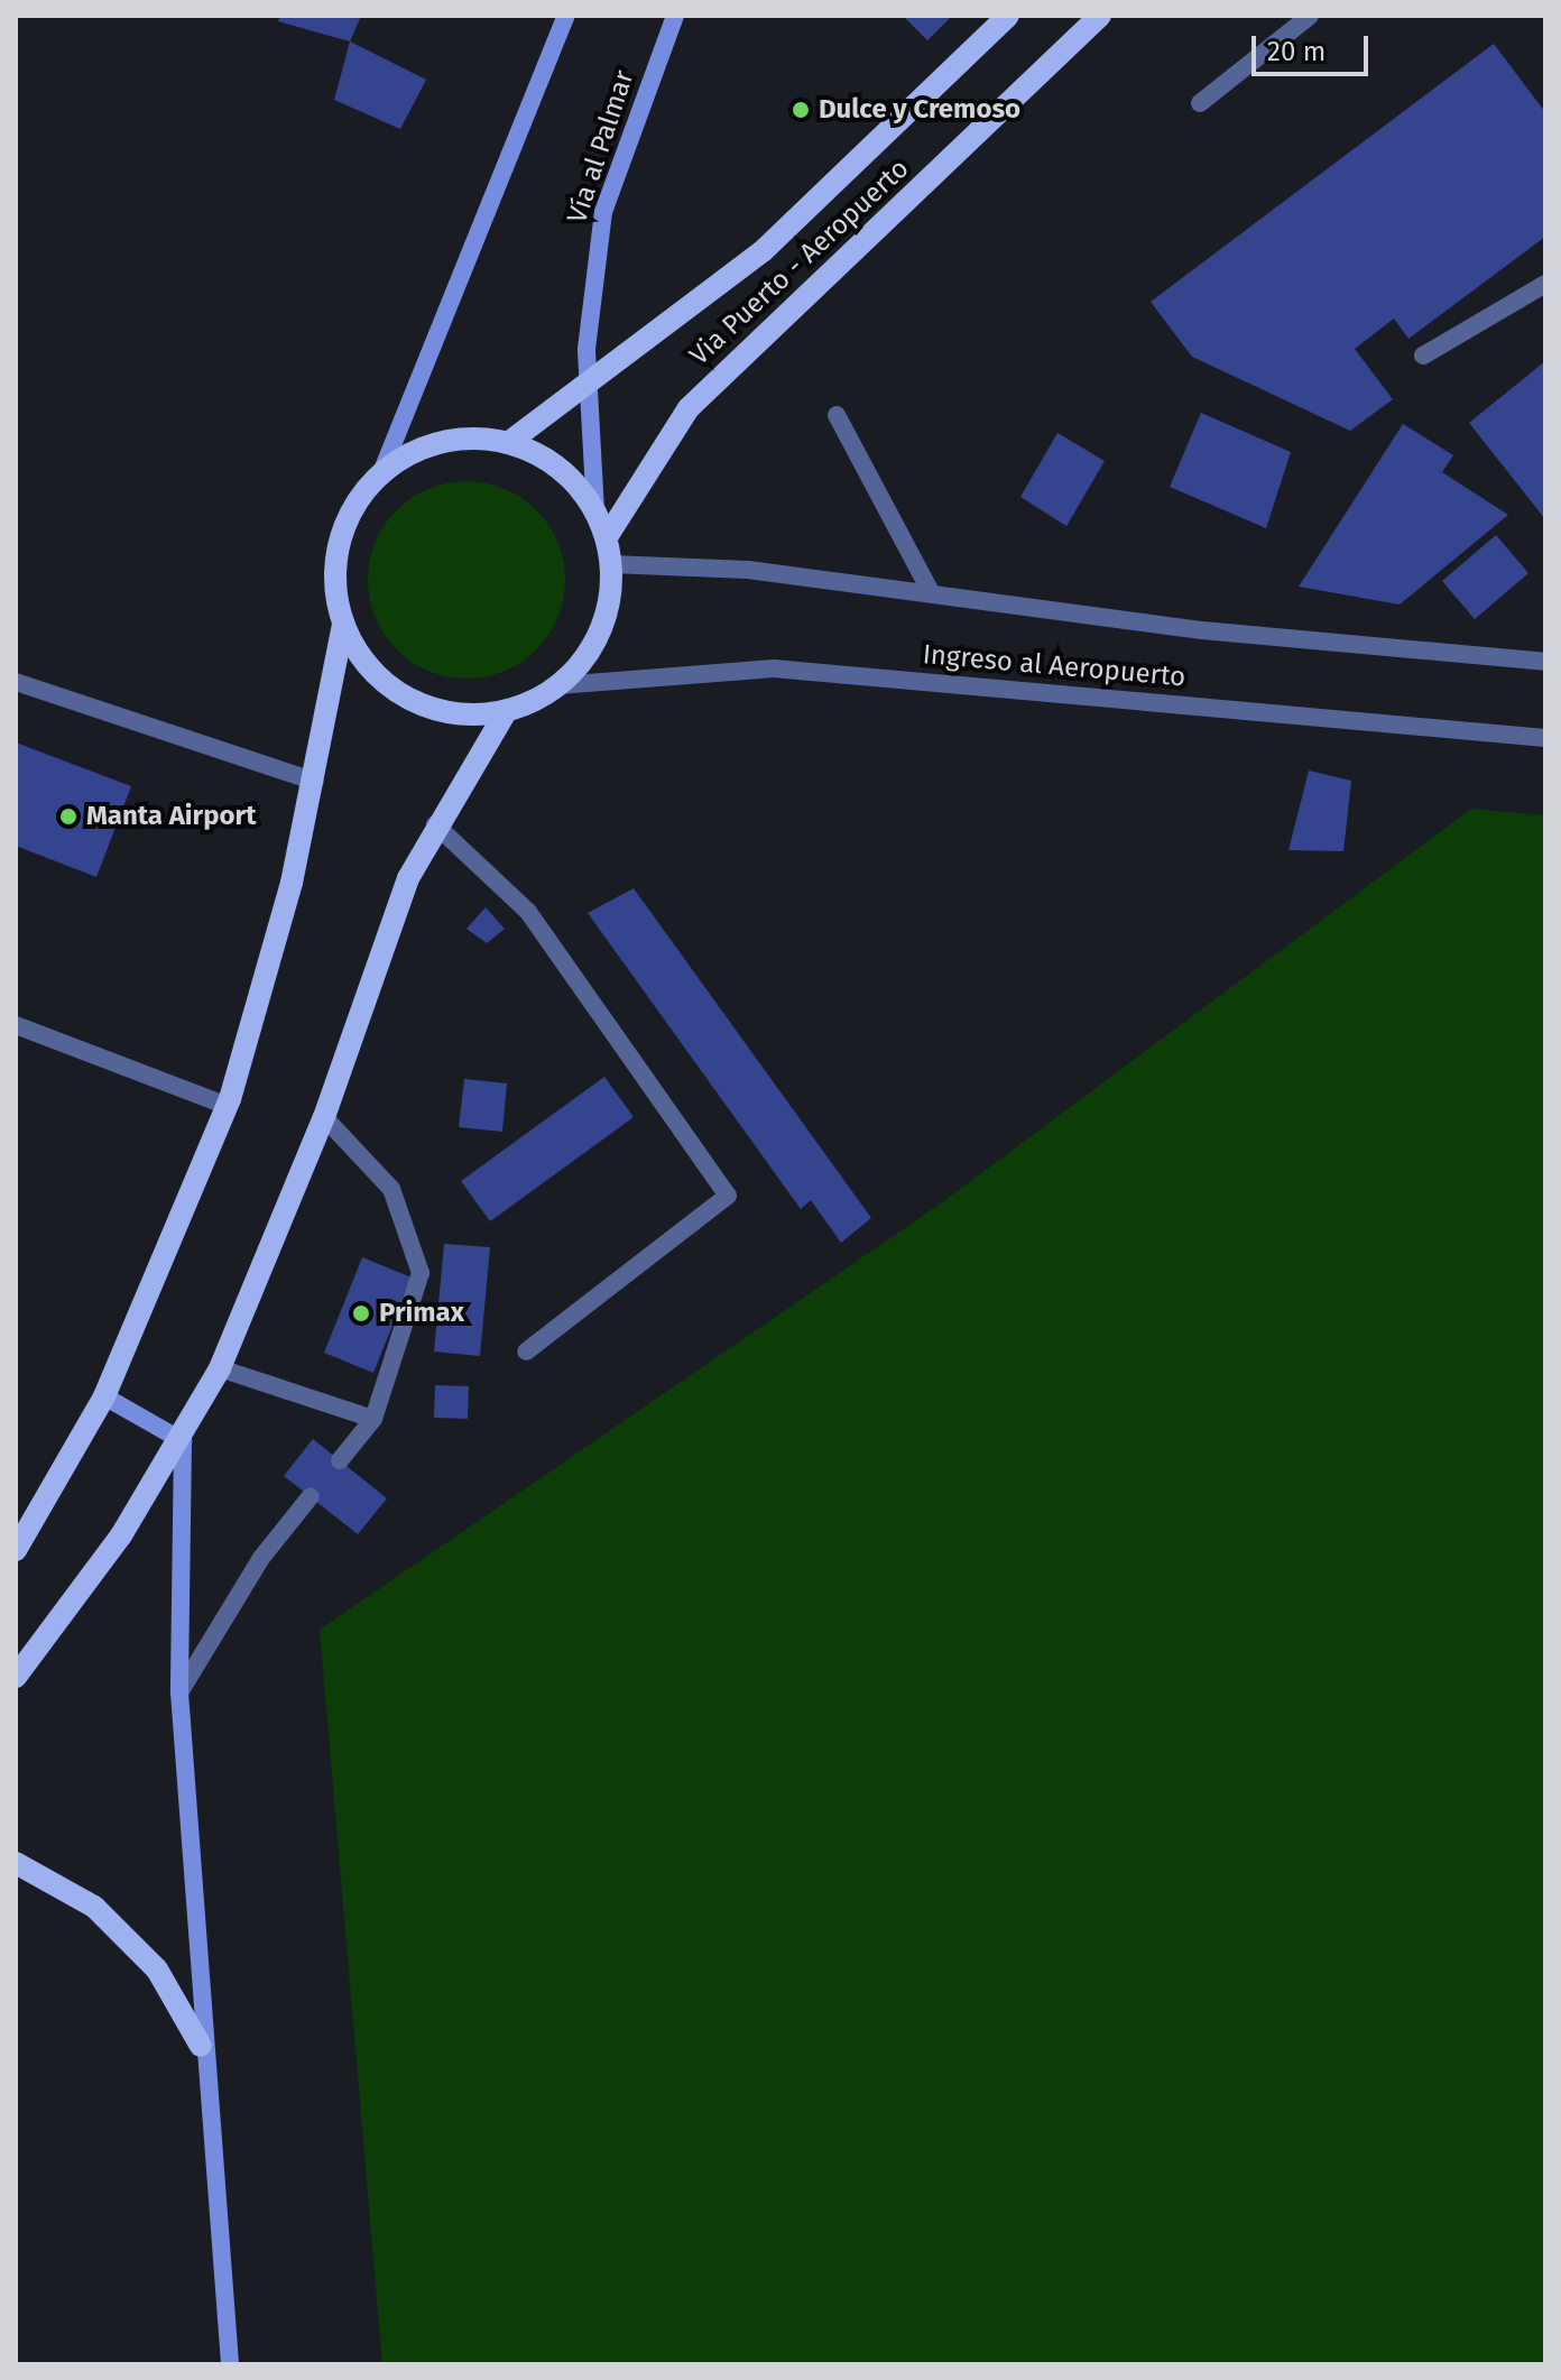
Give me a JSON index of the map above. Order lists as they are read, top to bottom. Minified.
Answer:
{"streets":{"main road":["Via Puerto - Aeropuerto"],"street":["Vía al Palmar","Ingreso al Aeropuerto"]},"crossings":[["Vía al Palmar","Via Puerto - Aeropuerto"],["Vía al Palmar","Ingreso al Aeropuerto"],["Via Puerto - Aeropuerto","Ingreso al Aeropuerto"]],"places":["Dulce y Cremoso","Manta Airport","Primax"],"scale_bar":"20 m"}
